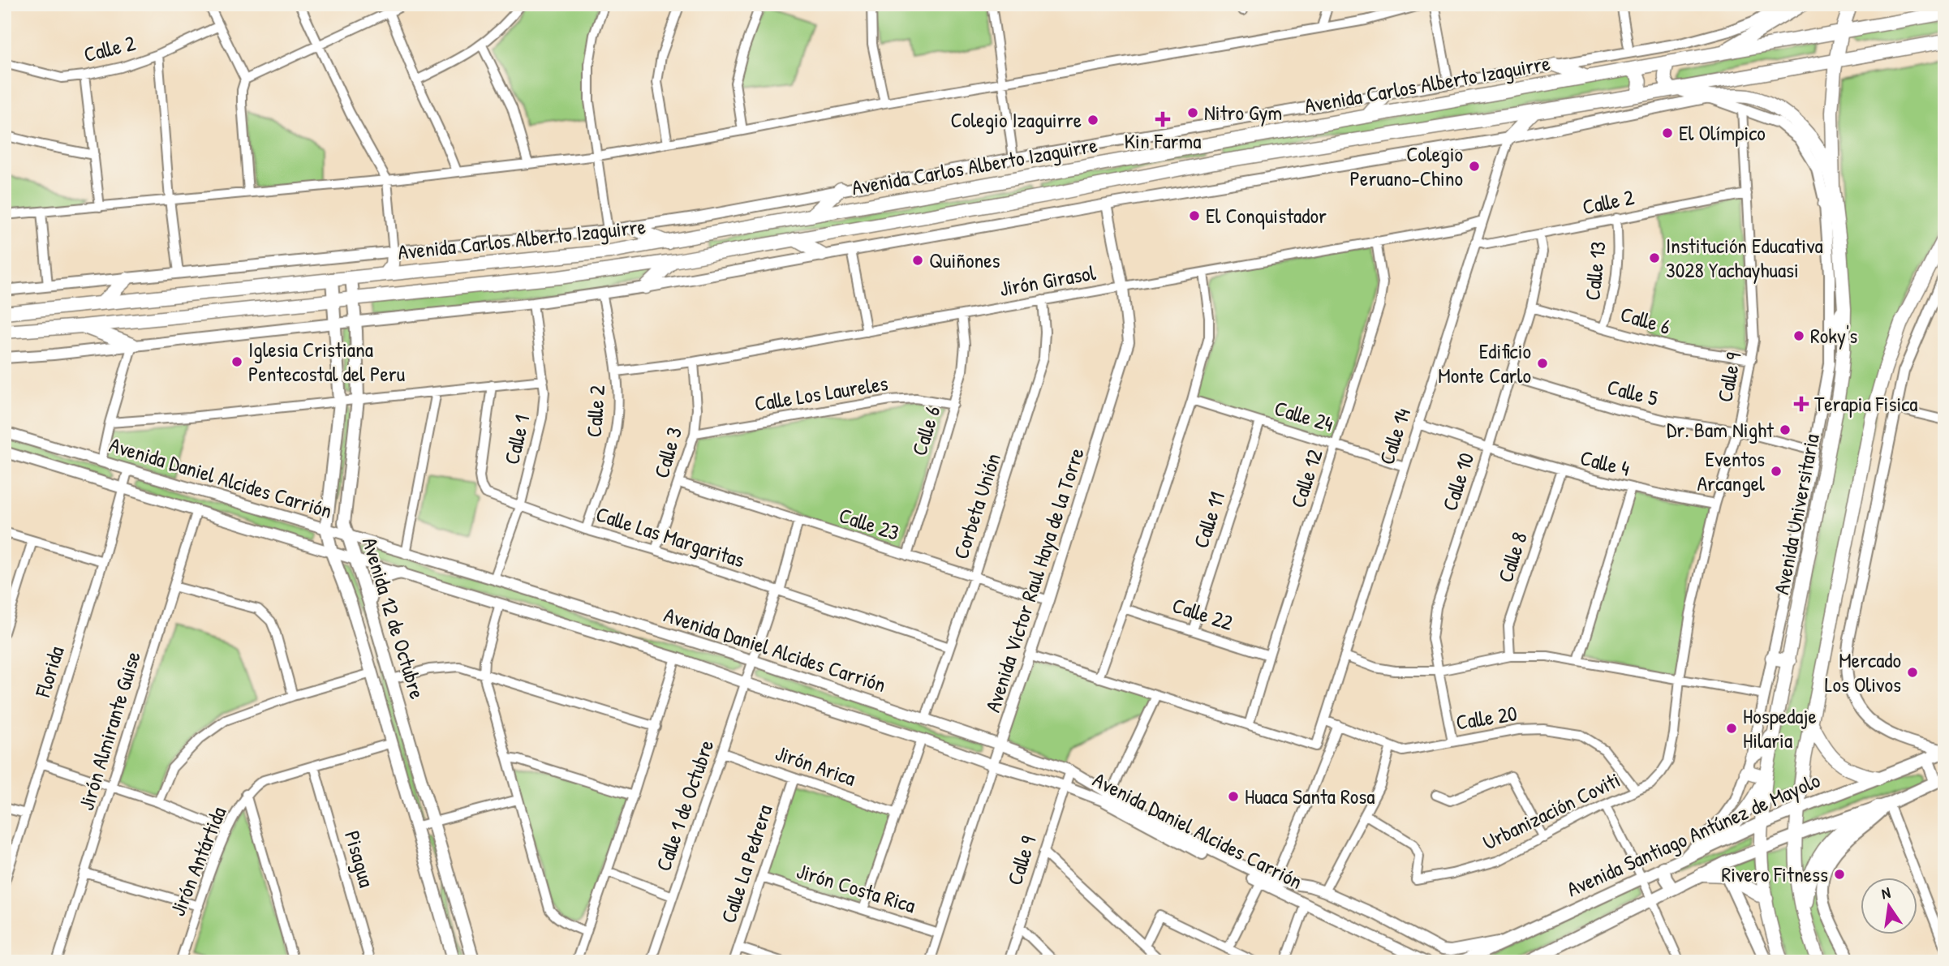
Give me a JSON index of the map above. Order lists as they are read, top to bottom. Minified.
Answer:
{"streets":{"main road":["Avenida Carlos Alberto Izaguirre","Avenida Universitaria","Avenida 12 de Octubre","Avenida Santiago Antúnez de Mayolo"],"street":["Calle 2","Calle 13","Jirón Girasol","Calle 6","Calle 9","Calle 5","Calle Los Laureles","Calle 24","Calle 14","Calle 1","Calle 3","Calle 4","Avenida Daniel Alcides Carrión","Calle 12","Calle 10","Corbeta Unión","Calle 11","Calle 23","Calle Las Margaritas","Calle 8","Avenida Victor Raul Haya de la Torre","Calle 22","Florida","Calle 20","Jirón Almirante Guise","Jirón Arica","Calle 1 de Octubre","Urbanización Coviti","Pisagua","Jirón Antártida","Calle La Pedrera","Jirón Costa Rica"]},"crossings":[["Calle 2","Calle 13"],["Calle 2","Jirón Girasol"],["Calle 2","Calle 9"],["Calle 2","Calle 14"],["Calle 2","Calle 10"],["Calle 2","Calle Las Margaritas"],["Avenida Carlos Alberto Izaguirre","Avenida Universitaria"],["Avenida Carlos Alberto Izaguirre","Avenida 12 de Octubre"],["Calle 13","Calle 6"],["Jirón Girasol","Calle 6"],["Jirón Girasol","Calle 14"],["Jirón Girasol","Calle 3"],["Jirón Girasol","Calle 12"],["Jirón Girasol","Corbeta Unión"],["Jirón Girasol","Avenida Victor Raul Haya de la Torre"],["Calle 6","Calle 9"],["Calle 6","Calle Los Laureles"],["Calle 6","Calle 10"],["Calle 6","Calle 23"],["Calle 9","Calle 5"],["Calle 9","Calle 4"],["Calle 9","Avenida Daniel Alcides Carrión"],["Calle 9","Avenida Universitaria"],["Calle 9","Urbanización Coviti"],["Calle 5","Calle 10"],["Calle 5","Avenida Universitaria"],["Calle Los Laureles","Calle 3"],["Calle 24","Calle 14"],["Calle 24","Calle 12"],["Calle 24","Calle 11"],["Calle 14","Calle 12"],["Calle 14","Calle 20"],["Calle 1","Avenida Daniel Alcides Carrión"],["Calle 1","Calle Las Margaritas"],["Calle 3","Calle 23"],["Calle 3","Calle Las Margaritas"],["Calle 4","Calle 10"],["Calle 4","Calle 8"],["Avenida Daniel Alcides Carrión","Corbeta Unión"],["Avenida Daniel Alcides Carrión","Avenida Victor Raul Haya de la Torre"],["Avenida Daniel Alcides Carrión","Avenida 12 de Octubre"],["Avenida Daniel Alcides Carrión","Florida"],["Avenida Daniel Alcides Carrión","Jirón Almirante Guise"],["Avenida Daniel Alcides Carrión","Calle 1 de Octubre"],["Avenida Daniel Alcides Carrión","Avenida Santiago Antúnez de Mayolo"],["Calle 12","Calle 22"],["Calle 10","Calle 20"],["Corbeta Unión","Calle 23"],["Corbeta Unión","Calle Las Margaritas"],["Avenida Universitaria","Avenida Santiago Antúnez de Mayolo"],["Calle 11","Calle 22"],["Calle 23","Avenida Victor Raul Haya de la Torre"],["Calle 23","Calle 1 de Octubre"],["Calle Las Margaritas","Calle 1 de Octubre"],["Avenida Victor Raul Haya de la Torre","Jirón Costa Rica"],["Avenida 12 de Octubre","Jirón Antártida"],["Calle 20","Urbanización Coviti"],["Jirón Arica","Calle 1 de Octubre"],["Jirón Arica","Calle La Pedrera"],["Pisagua","Jirón Antártida"],["Calle La Pedrera","Jirón Costa Rica"]],"places":{"other":["Nitro Gym","Colegio Izaguirre","El Olímpico","Colegio Peruano-Chino","El Conquistador","Institución Educativa 3028 Yachayhuasi","Quiñones","Roky's","Iglesia Cristiana Pentecostal del Peru","Edificio Monte Carlo","Dr. Bam Night","Eventos Arcangel","Mercado Los Olivos","Hospedaje Hilaria","Huaca Santa Rosa","Rivero Fitness"],"health":["Kin Farma","Terapia Fisica"]},"north":"top"}
